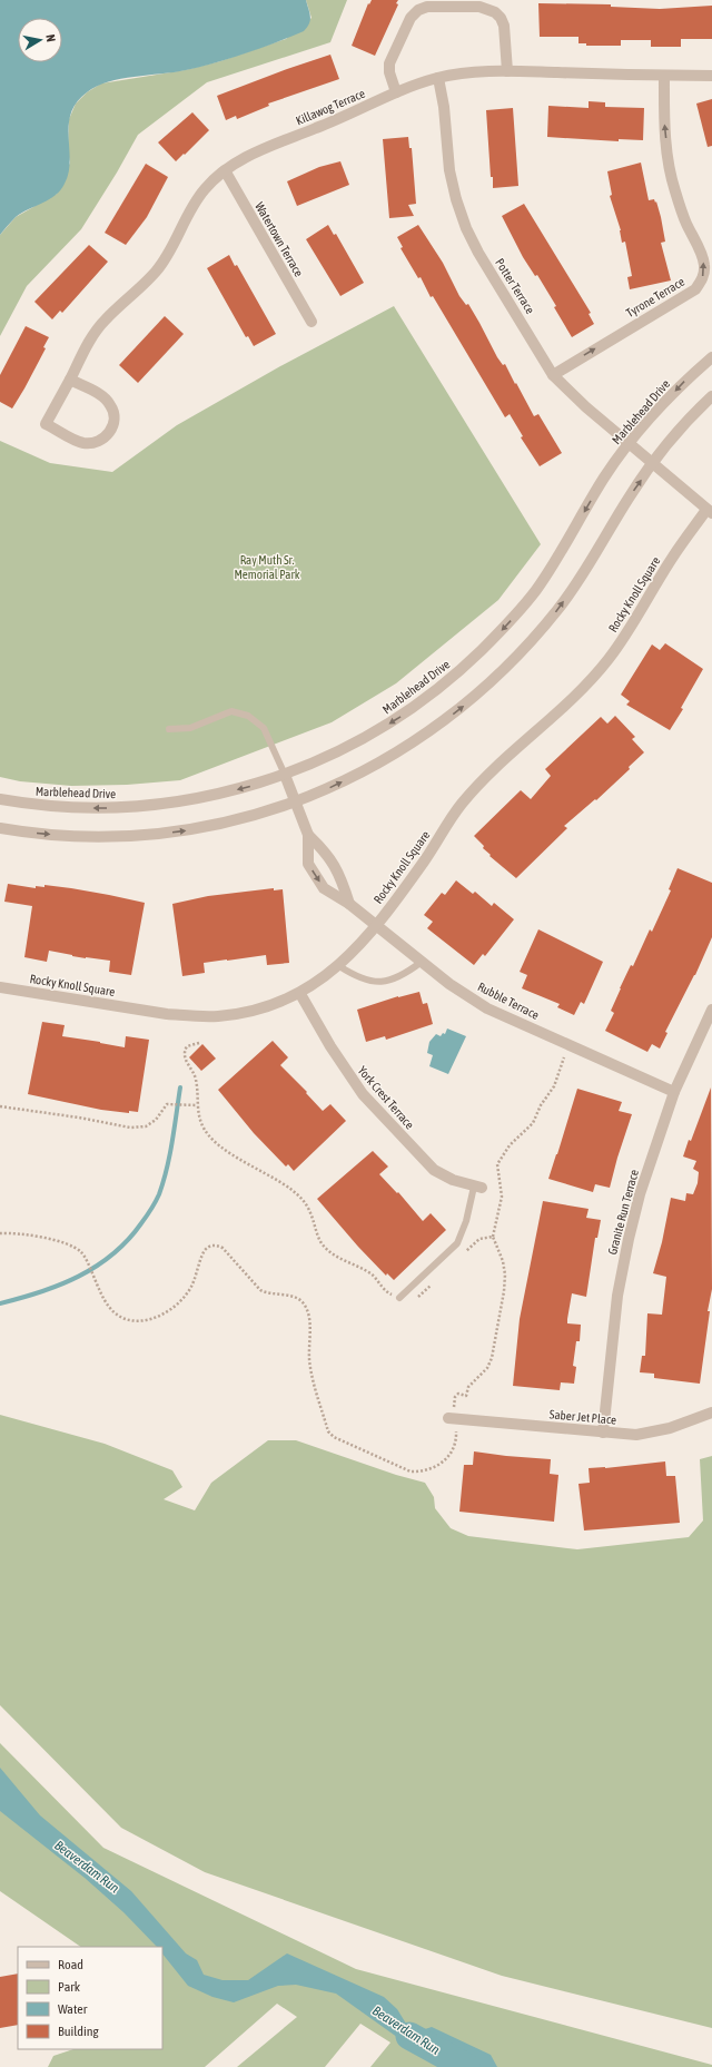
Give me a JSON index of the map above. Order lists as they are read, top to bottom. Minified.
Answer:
{"streets":{"street":["Killawog Terrace","Watertown Terrace","Potter Terrace","Tyrone Terrace","Marblehead Drive","Rocky Knoll Square","Rubble Terrace","York Crest Terrace","Granite Run Terrace","Saber Jet Place"]},"crossings":[["Killawog Terrace","Watertown Terrace"],["Killawog Terrace","Potter Terrace"],["Killawog Terrace","Tyrone Terrace"],["Potter Terrace","Tyrone Terrace"],["Potter Terrace","Marblehead Drive"],["Marblehead Drive","Rubble Terrace"],["Rocky Knoll Square","Rubble Terrace"],["Rocky Knoll Square","York Crest Terrace"],["Rubble Terrace","Granite Run Terrace"],["Granite Run Terrace","Saber Jet Place"]],"one_way":["Tyrone Terrace"],"water":["Beaverdam Run"],"parks":["Ray Muth Sr. Memorial Park"],"legend":["Road","Park","Water","Building"],"north":"right"}
